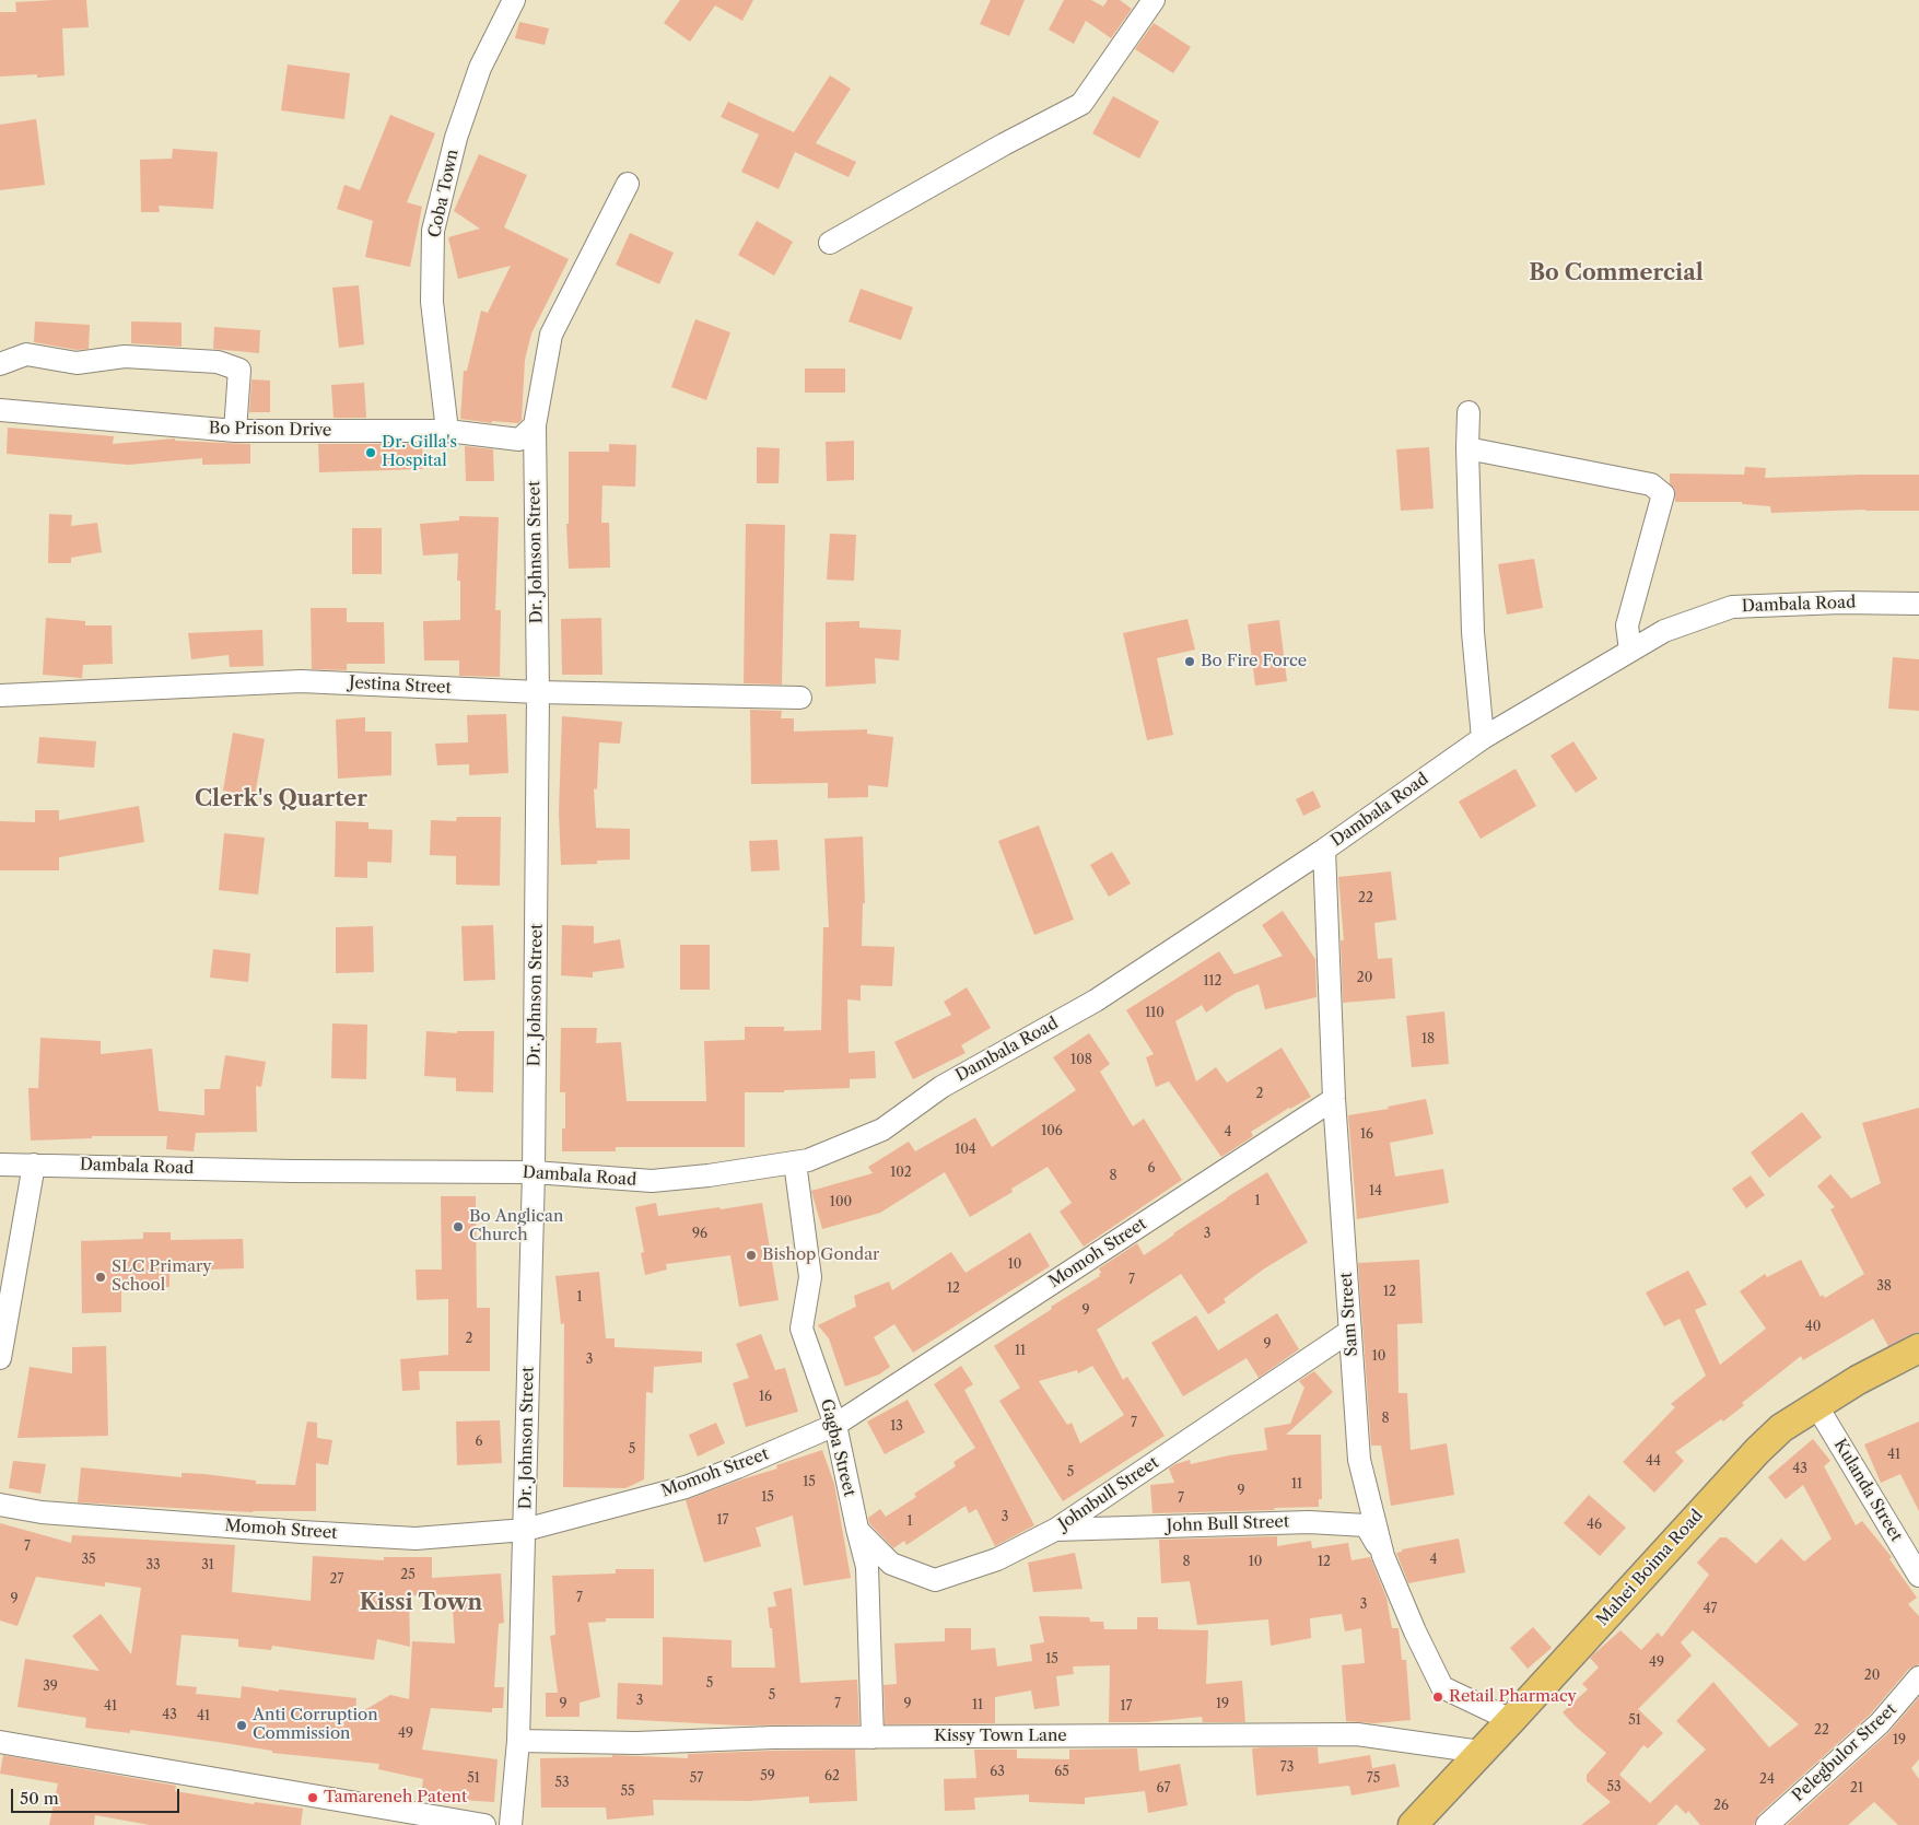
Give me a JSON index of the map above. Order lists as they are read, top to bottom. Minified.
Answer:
{"streets":{"main road":["Mahei Boima Road"],"street":["Coba Town","Bo Prison Drive","Dr. Johnson Street","Dambala Road","Jestina Street","Momoh Street","Sam Street","Gagba Street","Kulanda Street","Johnbull Street","John Bull Street","Kissy Town Lane","Pelegbulor Street"]},"crossings":[["Coba Town","Bo Prison Drive"],["Bo Prison Drive","Dr. Johnson Street"],["Dr. Johnson Street","Dambala Road"],["Dr. Johnson Street","Jestina Street"],["Dr. Johnson Street","Momoh Street"],["Dr. Johnson Street","Kissy Town Lane"],["Dambala Road","Sam Street"],["Dambala Road","Gagba Street"],["Momoh Street","Sam Street"],["Momoh Street","Gagba Street"],["Sam Street","Johnbull Street"],["Sam Street","John Bull Street"],["Sam Street","Mahei Boima Road"],["Gagba Street","Johnbull Street"],["Gagba Street","Kissy Town Lane"],["Kulanda Street","Mahei Boima Road"],["Johnbull Street","John Bull Street"],["Mahei Boima Road","Kissy Town Lane"]],"districts":["Bo Commercial","Clerk's Quarter","Kissi Town"],"places":["Dr. Gilla's Hospital","Bo Fire Force","Bo Anglican Church","Bishop Gondar","SLC Primary School","Retail Pharmacy","Anti Corruption Commission","Tamareneh Patent"],"house_numbers":["22","20","112","110","18","108","2","106","4","16","104","6","102","8","14","1","100","96","3","10","7","38","12","12","1","9","40","2","9","11","10","3","16","8","7","13","6","5","41","44","43","5","15","11","9","15","7","3","17","1","46","7","35","4","8","10","12","33","31","25","27","7","9","3","47","15","49","20","5","39","5","3","9","7","9","19","11","41","17","43","41","51","22","49","19","73","63","65","59","62","51","57","75","24","53","53","67","21","55","26"],"scale_bar":"50 m"}
